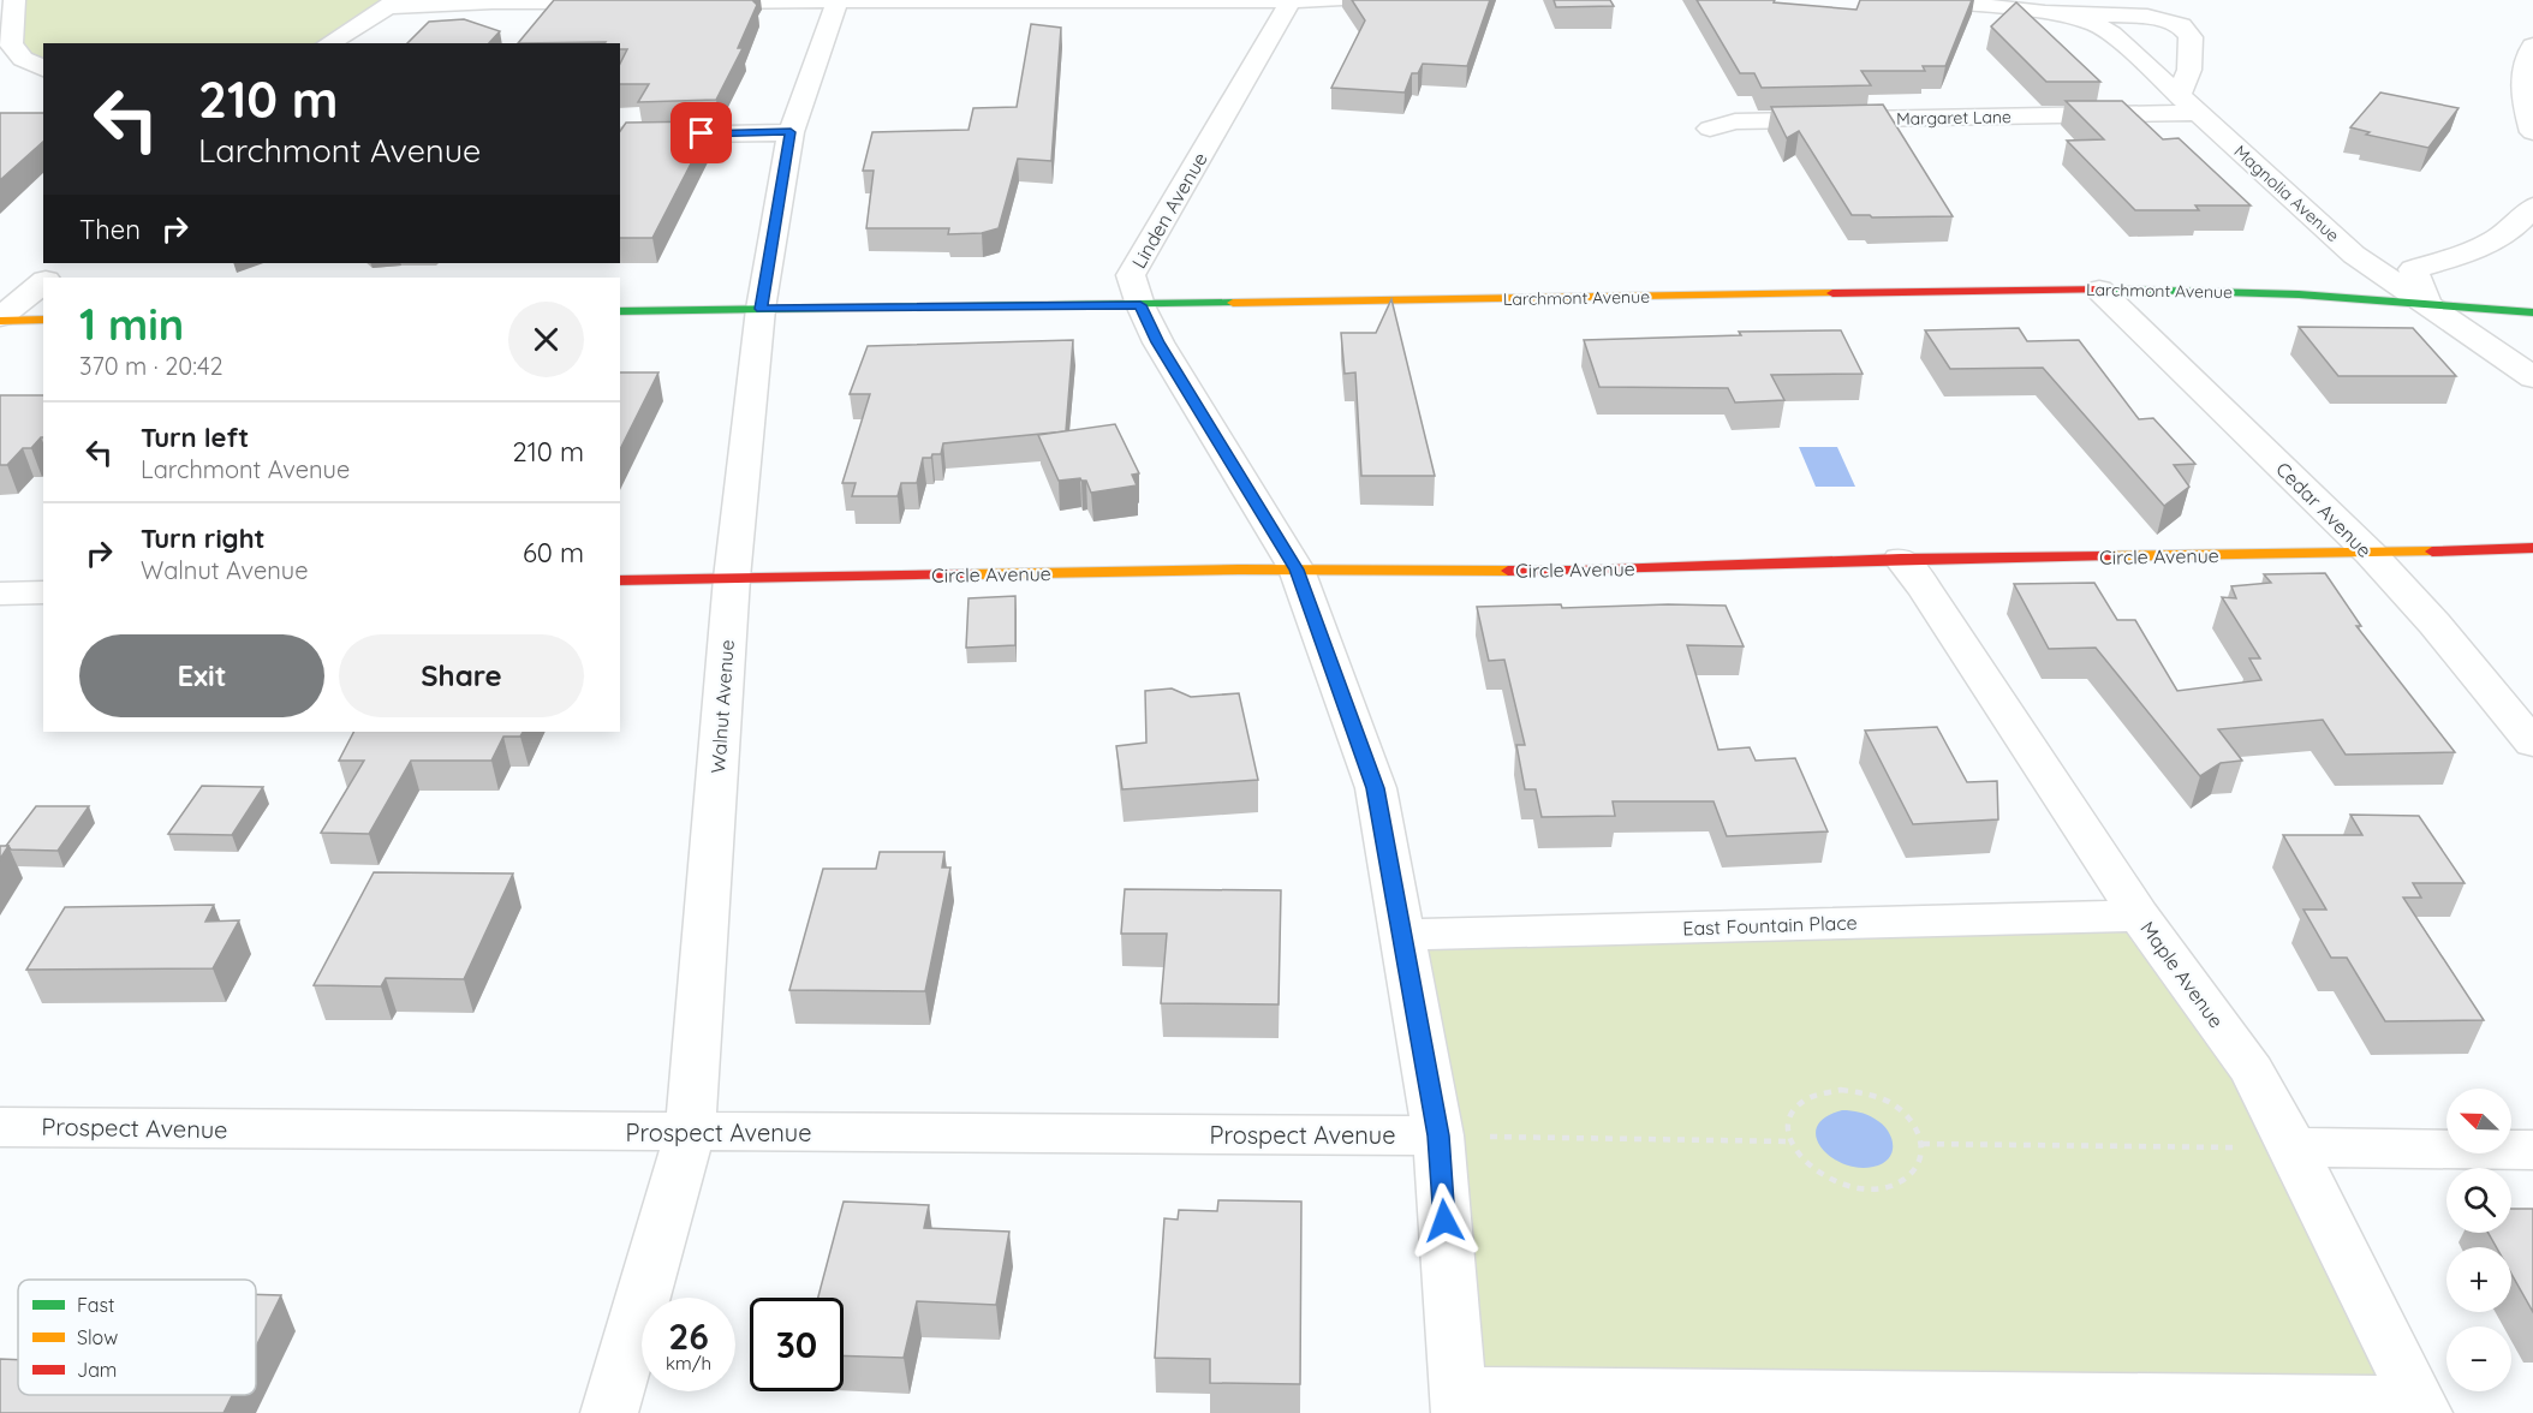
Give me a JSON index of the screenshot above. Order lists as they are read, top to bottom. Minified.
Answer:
{"streets":{"street":["Margaret Lane","Magnolia Avenue","Linden Avenue","Larchmont Avenue","Cedar Avenue","Circle Avenue","Walnut Avenue","East Fountain Place","Maple Avenue","Prospect Avenue"]},"crossings":[["Margaret Lane","Magnolia Avenue"],["Magnolia Avenue","Larchmont Avenue"],["Linden Avenue","Larchmont Avenue"],["Linden Avenue","Circle Avenue"],["Linden Avenue","East Fountain Place"],["Linden Avenue","Prospect Avenue"],["Larchmont Avenue","Cedar Avenue"],["Larchmont Avenue","Walnut Avenue"],["Cedar Avenue","Circle Avenue"],["Circle Avenue","Walnut Avenue"],["Circle Avenue","Maple Avenue"],["Walnut Avenue","Prospect Avenue"],["East Fountain Place","Maple Avenue"]],"legend":["Fast","Slow","Jam"],"north":"top left","page":{"turn":["210 m","Larchmont Avenue"],"then":"Then","heading":["1 min","370 m · 20:42"],"list":[{"name":"Turn left","note":"Larchmont Avenue","value":"210 m"},{"name":"Turn right","note":"Walnut Avenue","value":"60 m"}],"buttons":["Exit","Share"],"map_buttons":["+","−"],"speed":"26 km/h","limit":"30"}}
